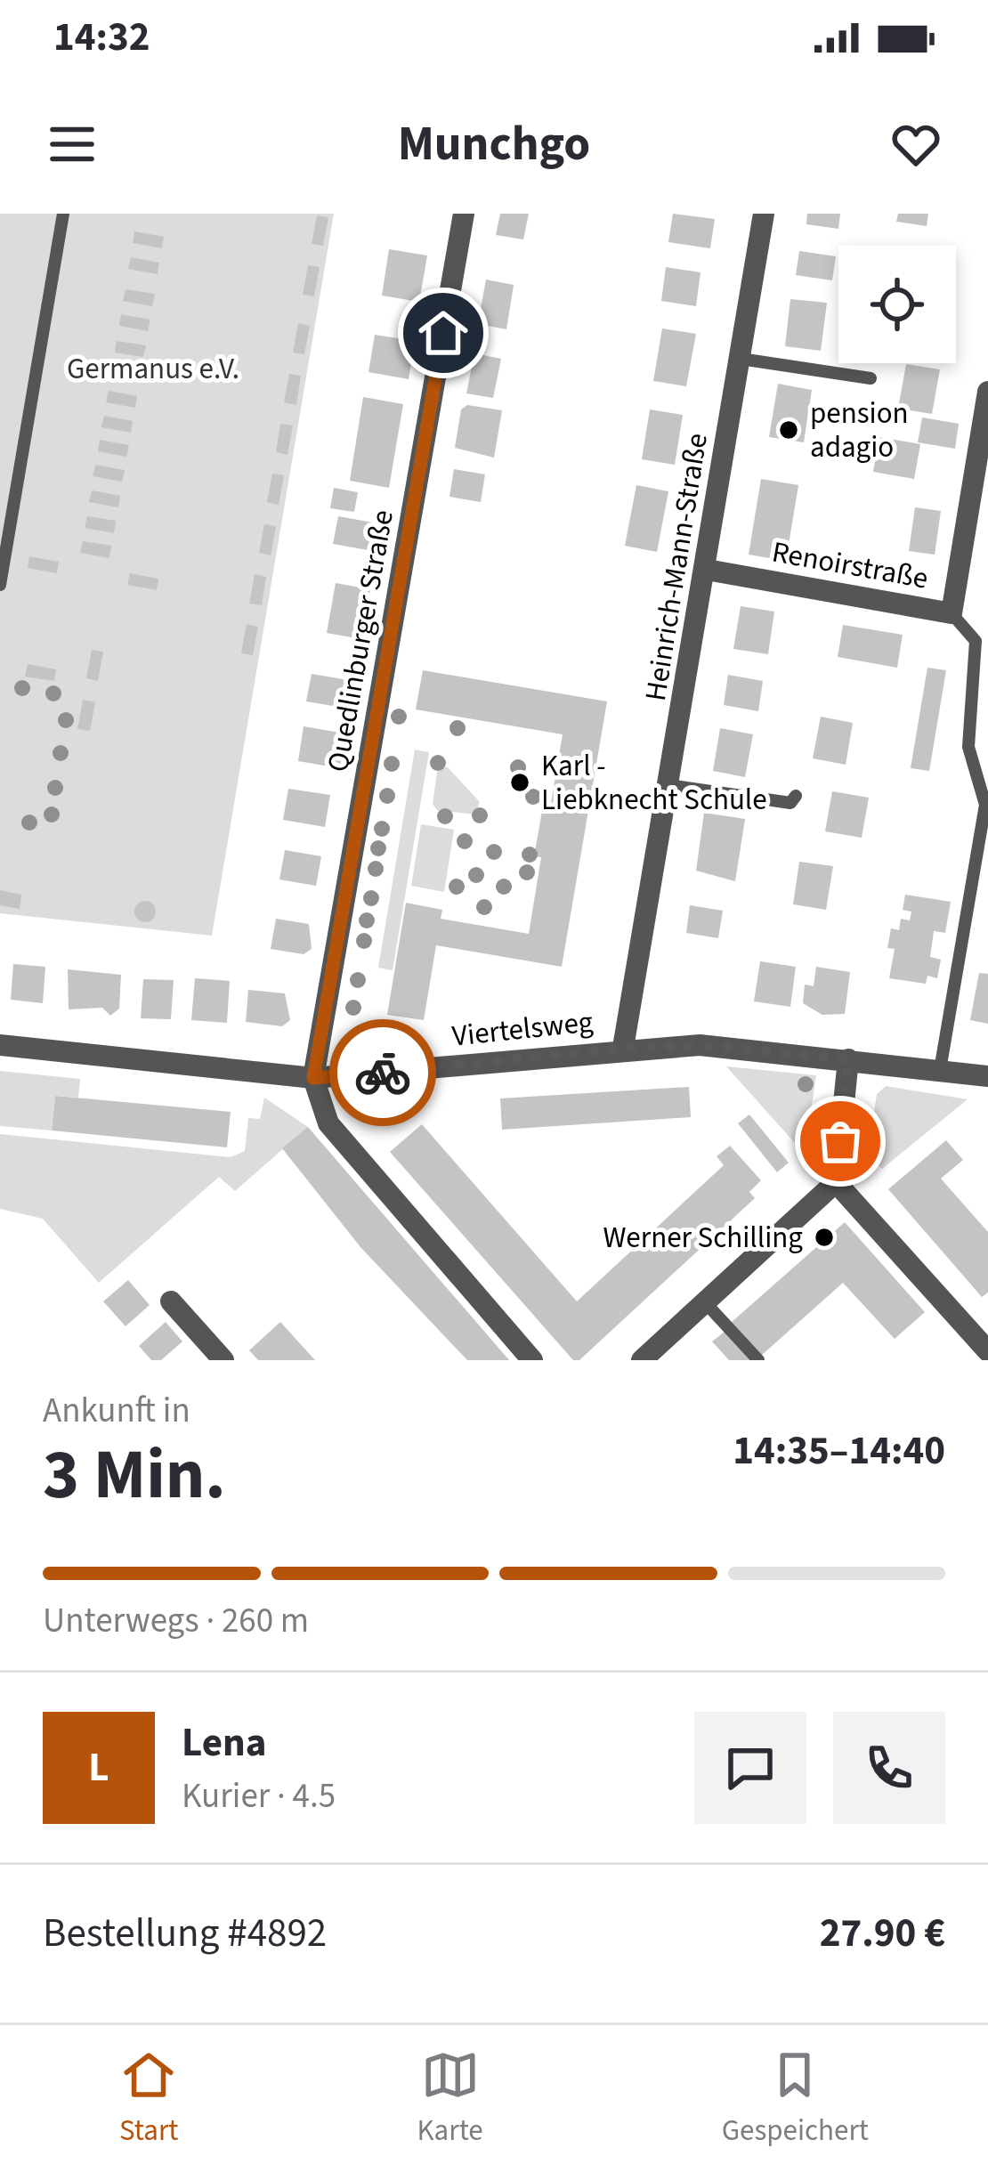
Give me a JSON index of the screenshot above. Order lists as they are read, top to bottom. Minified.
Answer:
{"streets":{"street":["Renoirstraße","Heinrich-Mann-Straße","Quedlinburger Straße","Viertelsweg"]},"crossings":[["Renoirstraße","Heinrich-Mann-Straße"],["Heinrich-Mann-Straße","Viertelsweg"],["Quedlinburger Straße","Viertelsweg"]],"parks":["Germanus e.V."],"places":["pension adagio","Karl - Liebknecht Schule","Werner Schilling"],"page":{"status":"14:32","header":"Munchgo","heading":["3 Min.","Ankunft in","14:35–14:40"],"panel":["Lena","Kurier · 4.5","Bestellung #4892","27.90 €"],"bar":"Unterwegs · 260 m","round":"L","tabs":["Start","Karte","Gespeichert"]}}
